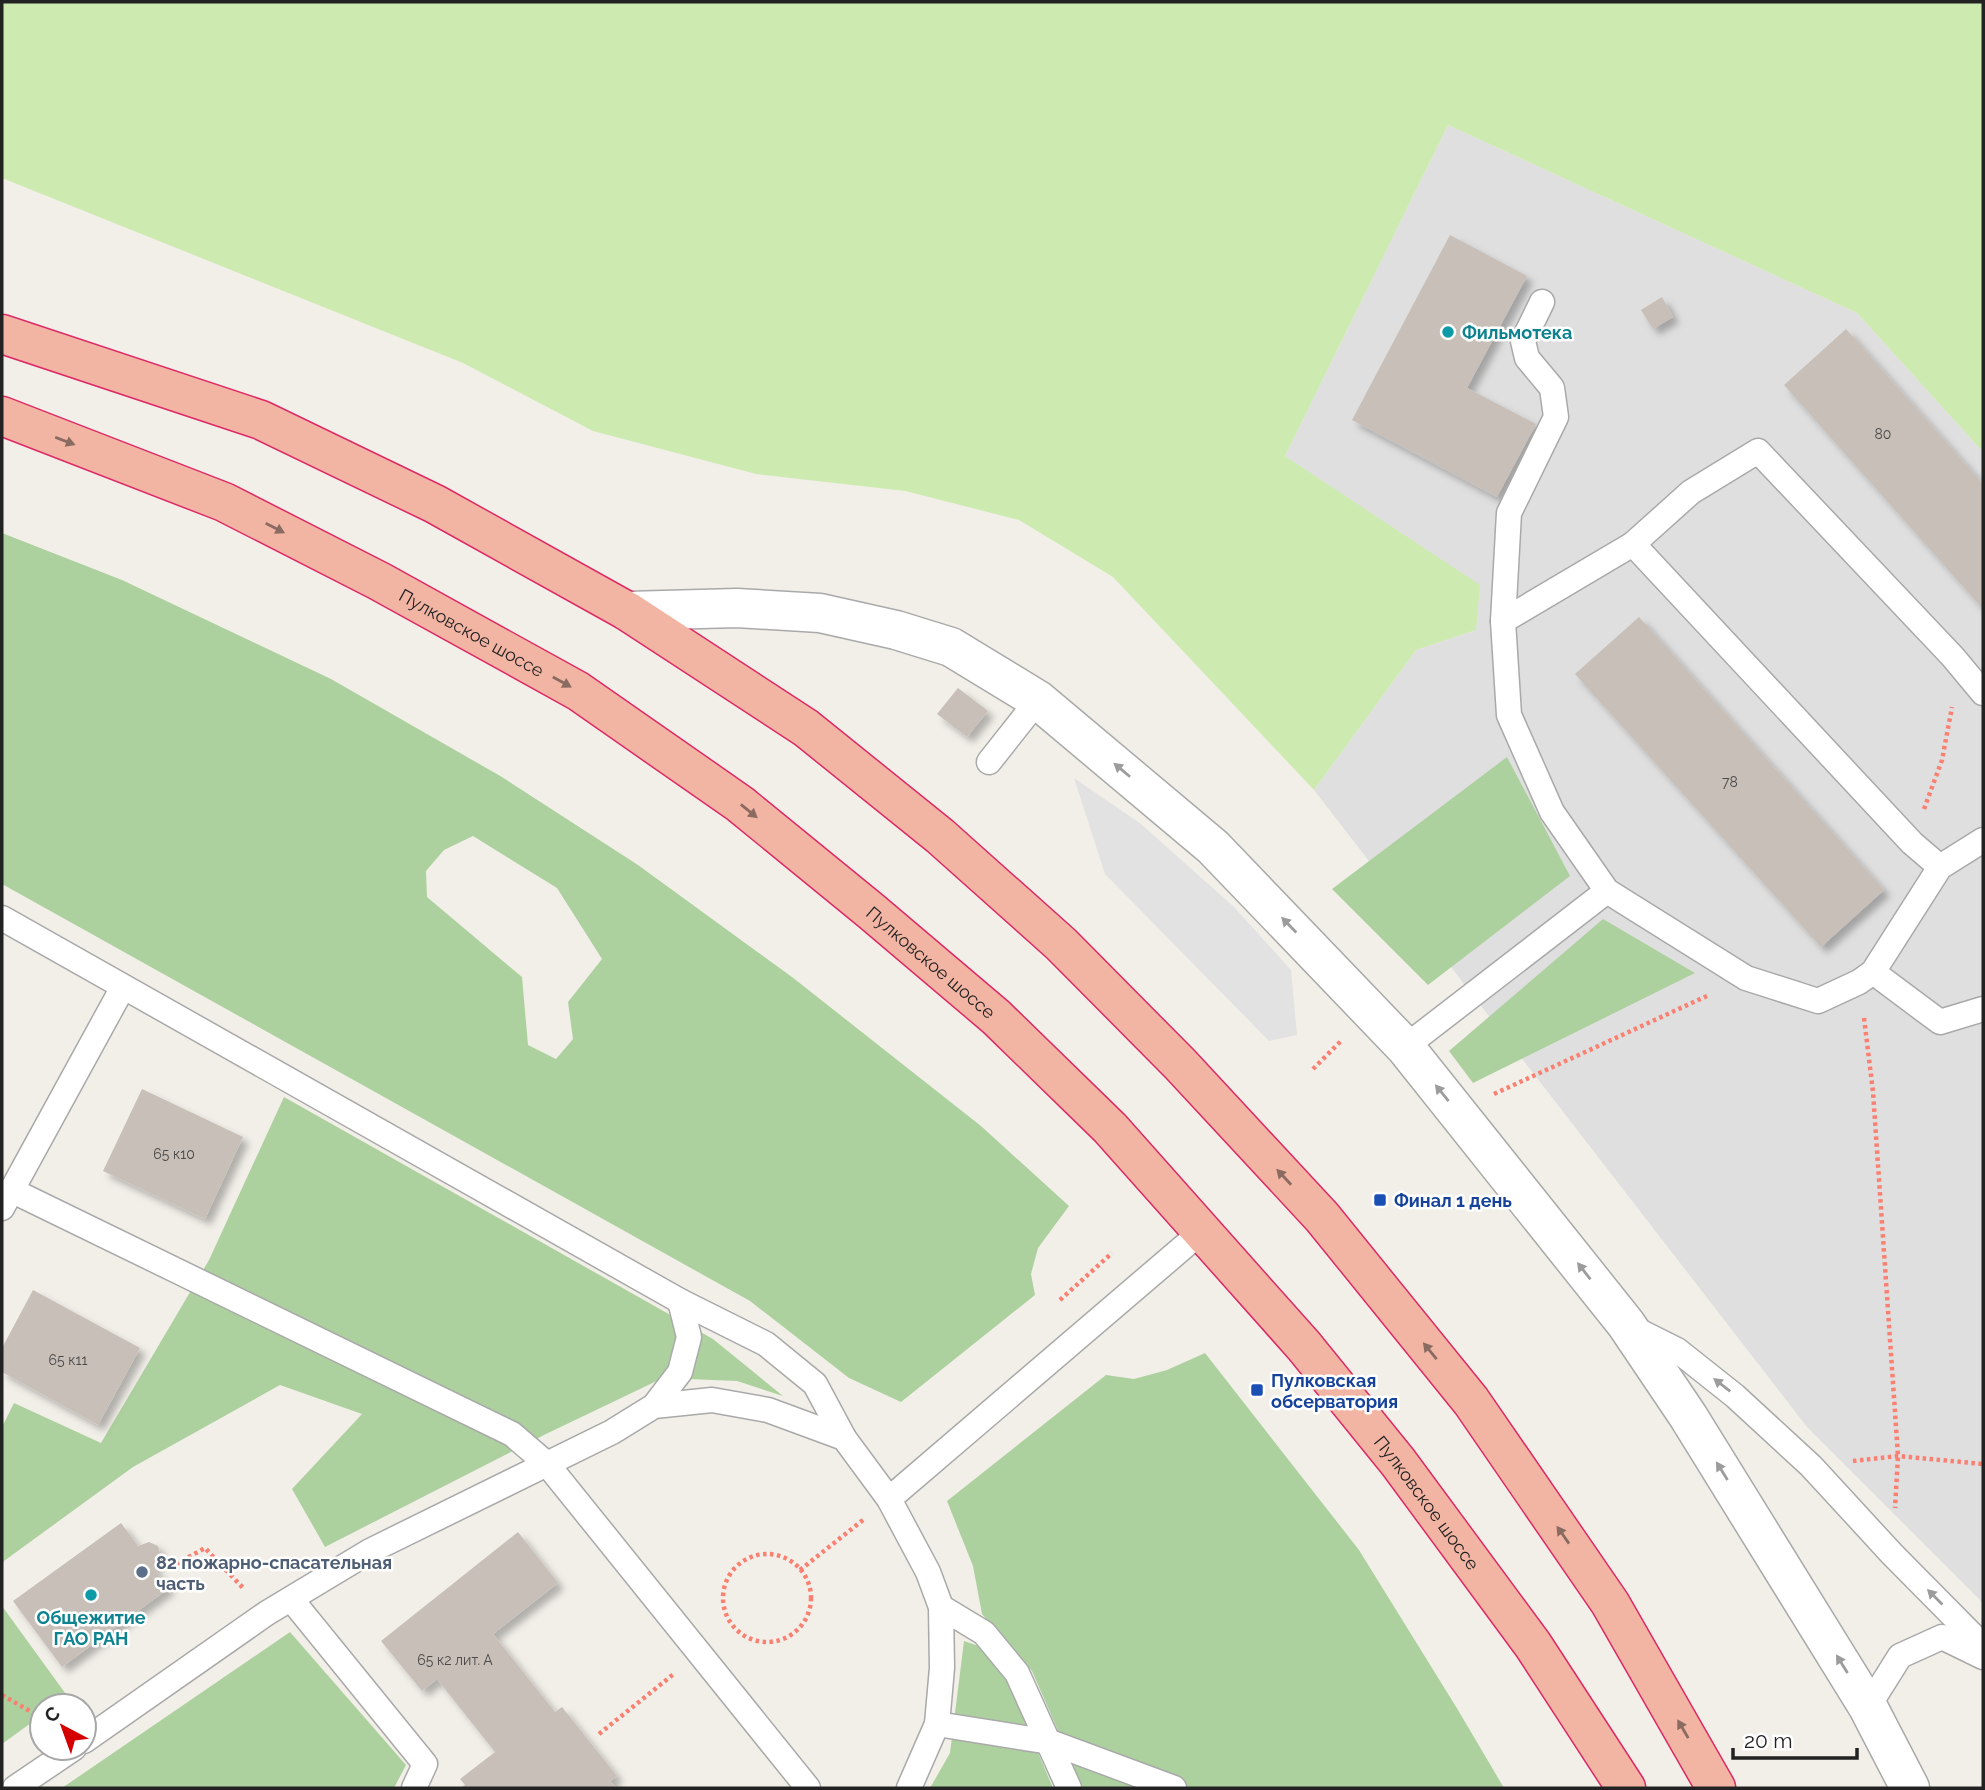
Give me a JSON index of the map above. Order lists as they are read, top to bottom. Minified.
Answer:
{"streets":{"highway":["Пулковское шоссе"]},"places":{"other":["Фильмотека","82 пожарно-спасательная часть","Общежитие ГАО РАН"],"transit":["Финал 1 день","Пулковская обсерватория"]},"house_numbers":["80","78","65 к10","65 к11","65 к2 лит. А"],"scale_bar":"20 m","north":"top left"}
